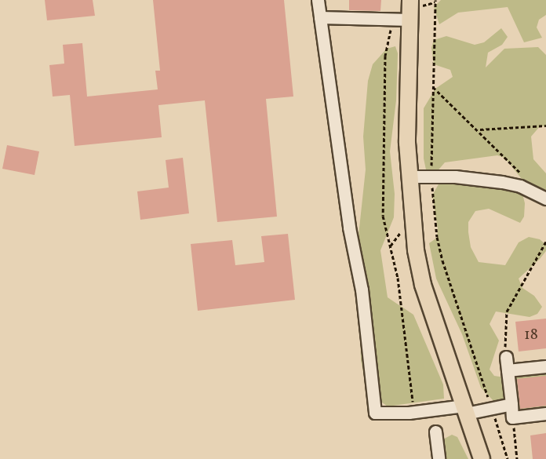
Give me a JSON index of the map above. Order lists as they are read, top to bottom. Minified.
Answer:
{"house_numbers":["18"]}
